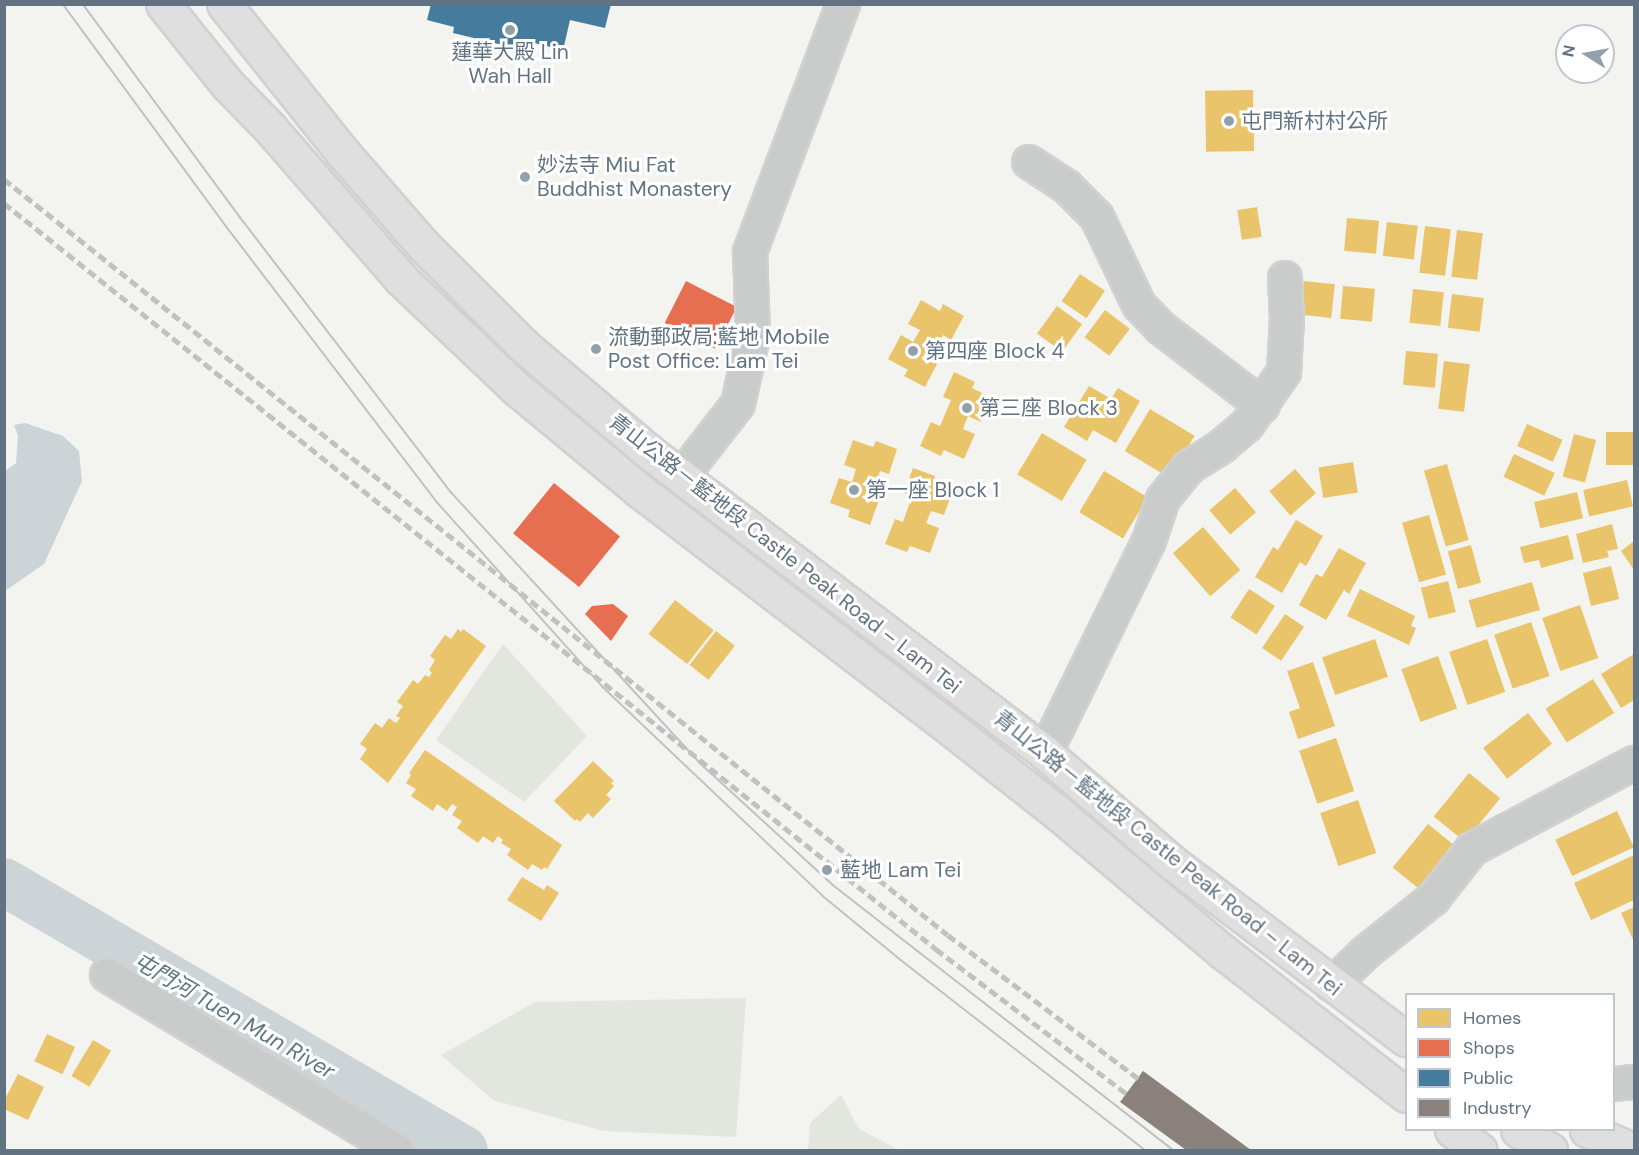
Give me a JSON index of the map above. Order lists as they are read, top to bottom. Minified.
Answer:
{"streets":{"main road":["青山公路－藍地段 Castle Peak Road – Lam Tei"]},"water":["屯門河 Tuen Mun River"],"places":["蓮華大殿 Lin Wah Hall","屯門新村村公所","妙法寺 Miu Fat Buddhist Monastery","流動郵政局:藍地 Mobile Post Office: Lam Tei","第四座 Block 4","第三座 Block 3","第一座 Block 1","藍地 Lam Tei"],"legend":["Homes","Shops","Public","Industry"],"north":"left"}
